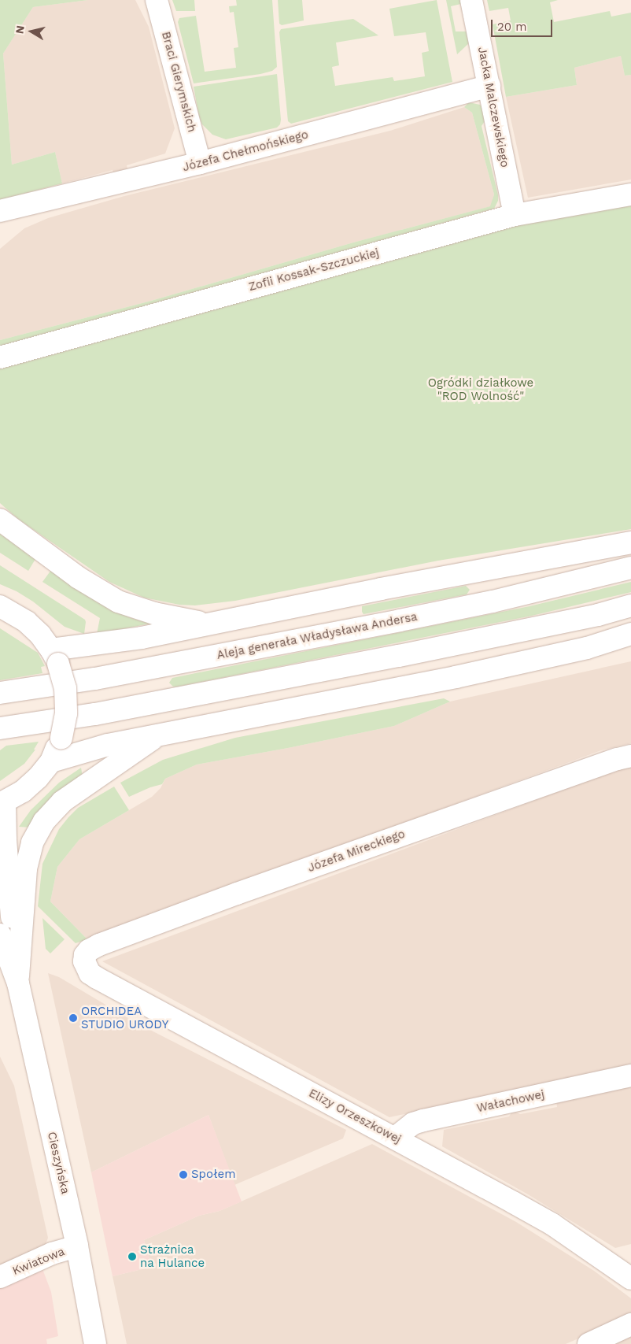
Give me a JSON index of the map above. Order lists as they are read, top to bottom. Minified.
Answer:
{"streets":{"main road":["Braci Gierymskich","Jacka Malczewskiego","Józefa Chełmońskiego","Zofii Kossak-Szczuckiej","Aleja generała Władysława Andersa","Józefa Mireckiego","Wałachowej","Elizy Orzeszkowej","Cieszyńska","Kwiatowa"]},"crossings":[["Braci Gierymskich","Józefa Chełmońskiego"],["Jacka Malczewskiego","Józefa Chełmońskiego"],["Jacka Malczewskiego","Zofii Kossak-Szczuckiej"],["Józefa Mireckiego","Elizy Orzeszkowej"],["Wałachowej","Elizy Orzeszkowej"],["Cieszyńska","Kwiatowa"]],"parks":["Ogródki działkowe \"ROD Wolność\""],"places":["ORCHIDEA STUDIO URODY","Społem","Strażnica na Hulance"],"scale_bar":"20 m","north":"left"}
